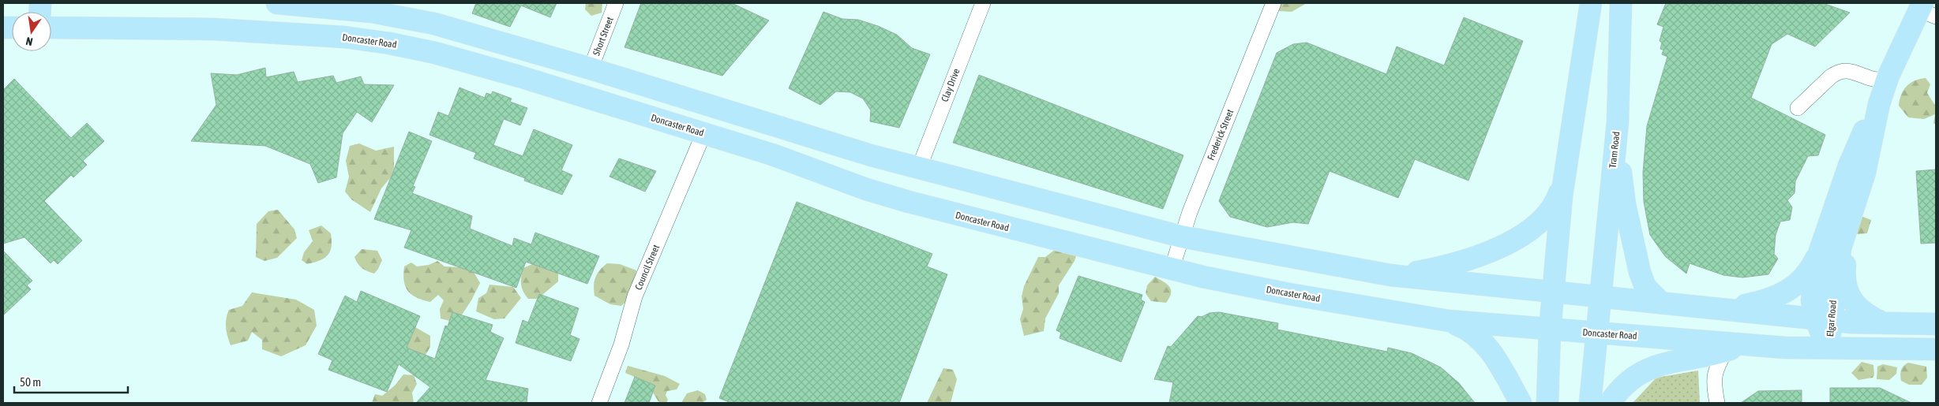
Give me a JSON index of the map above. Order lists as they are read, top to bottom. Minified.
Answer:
{"streets":{"main road":["Doncaster Road","Tram Road","Elgar Road"],"street":["Short Street","Clay Drive","Frederick Street","Council Street"]},"crossings":[["Doncaster Road","Frederick Street"],["Doncaster Road","Tram Road"],["Doncaster Road","Council Street"],["Doncaster Road","Elgar Road"]],"scale_bar":"50 m","north":"bottom"}
